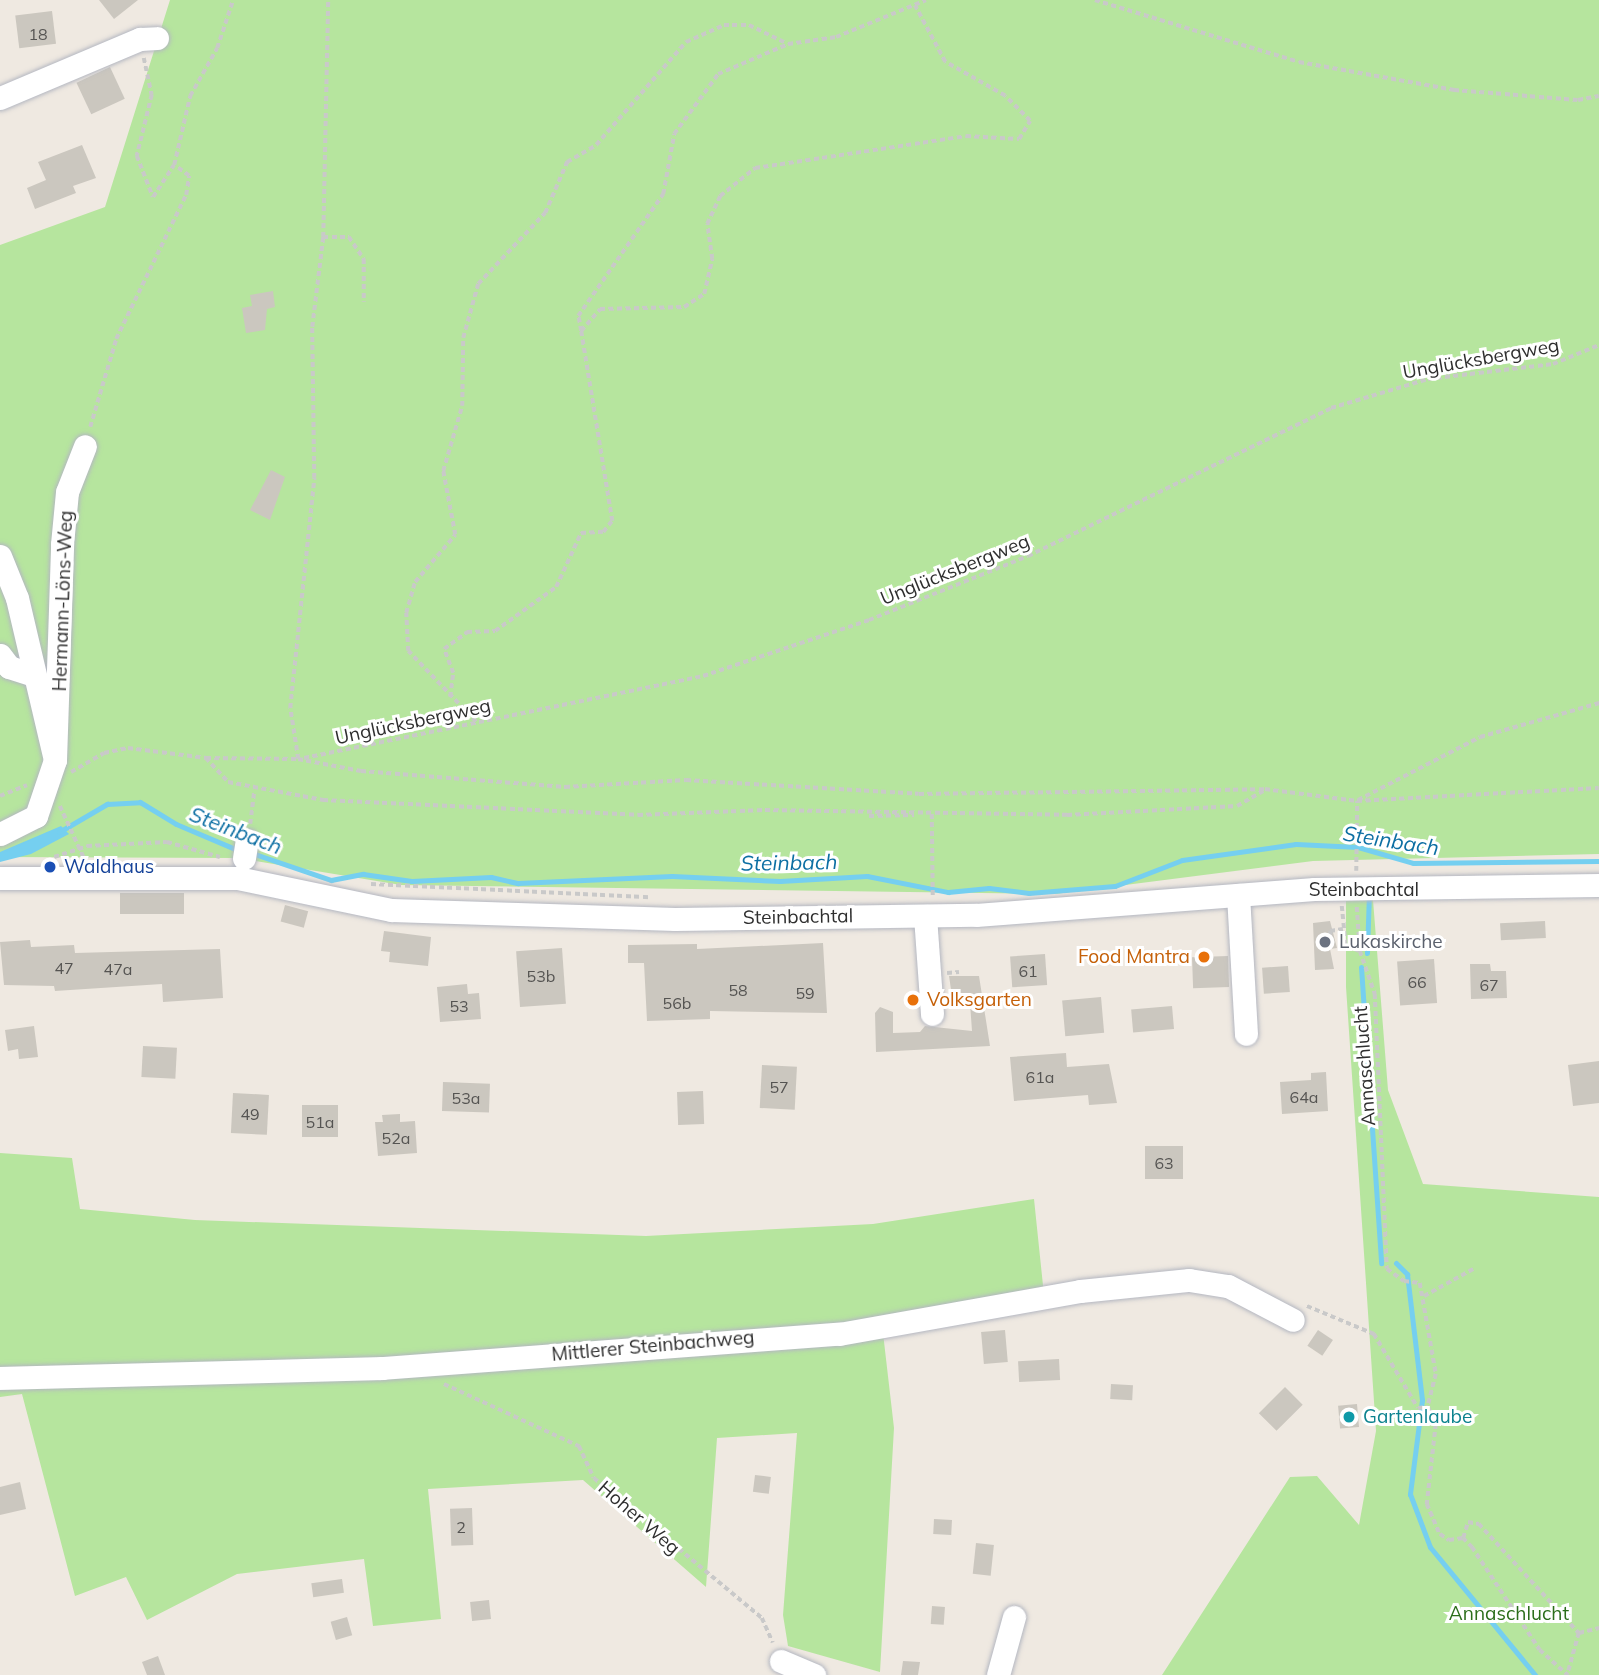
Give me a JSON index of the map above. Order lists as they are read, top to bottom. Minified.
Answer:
{"streets":{"street":["Hermann-Löns-Weg","Steinbachtal","Mittlerer Steinbachweg"],"path":["Unglücksbergweg","Annaschlucht","Hoher Weg"]},"crossings":[["Steinbachtal","Annaschlucht"],["Mittlerer Steinbachweg","Hoher Weg"]],"water":["Steinbach"],"parks":["Annaschlucht"],"places":["Waldhaus","Lukaskirche","Food Mantra","Volksgarten","Gartenlaube"],"house_numbers":["18","47","47a","61","53b","66","67","58","59","56b","53","61a","57","64a","53a","49","51a","52a","63","2"]}
